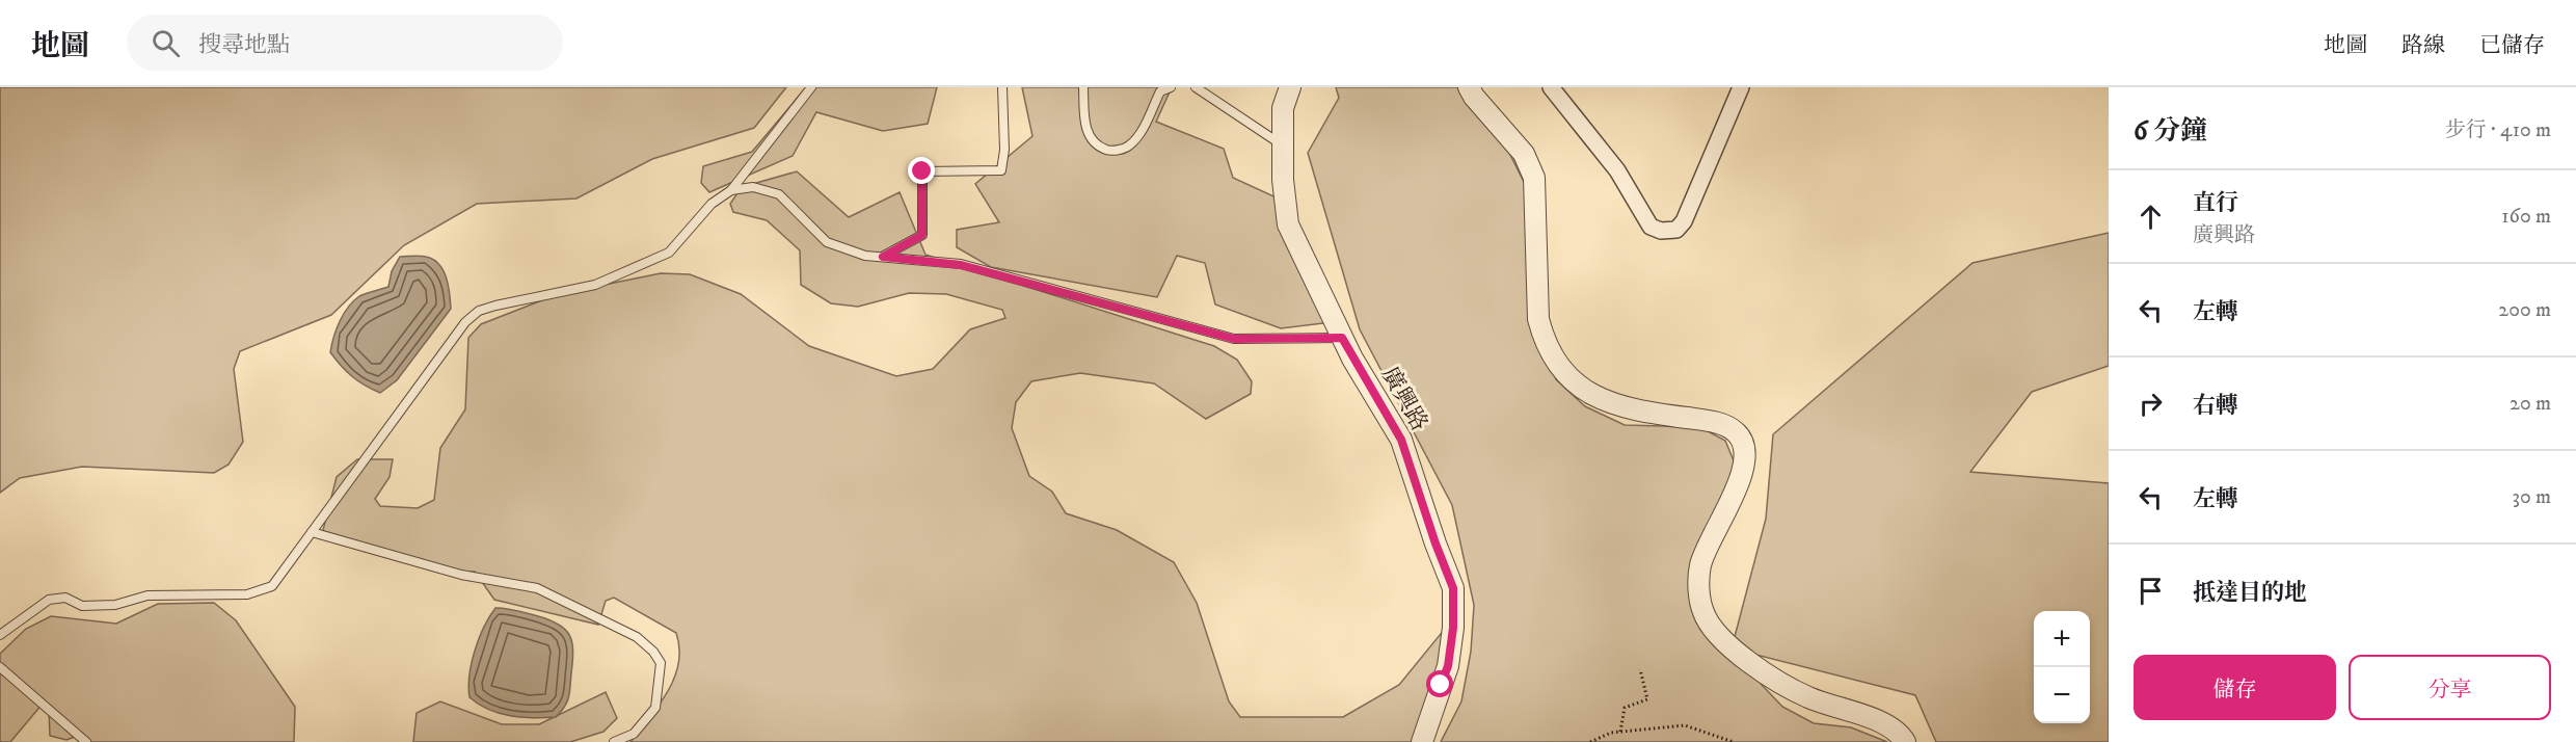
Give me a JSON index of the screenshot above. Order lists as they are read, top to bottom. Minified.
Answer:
{"streets":{"street":["廣興路"]},"page":{"header":"地圖","search":"搜尋地點","nav":["地圖","路線","已儲存"],"heading":["6 分鐘","步行 · 410 m"],"list":[["直行","廣興路","160 m"],["左轉","200 m"],["右轉","20 m"],["左轉","30 m"],"抵達目的地"],"map_buttons":["+","−"],"buttons":["儲存","分享"]}}
